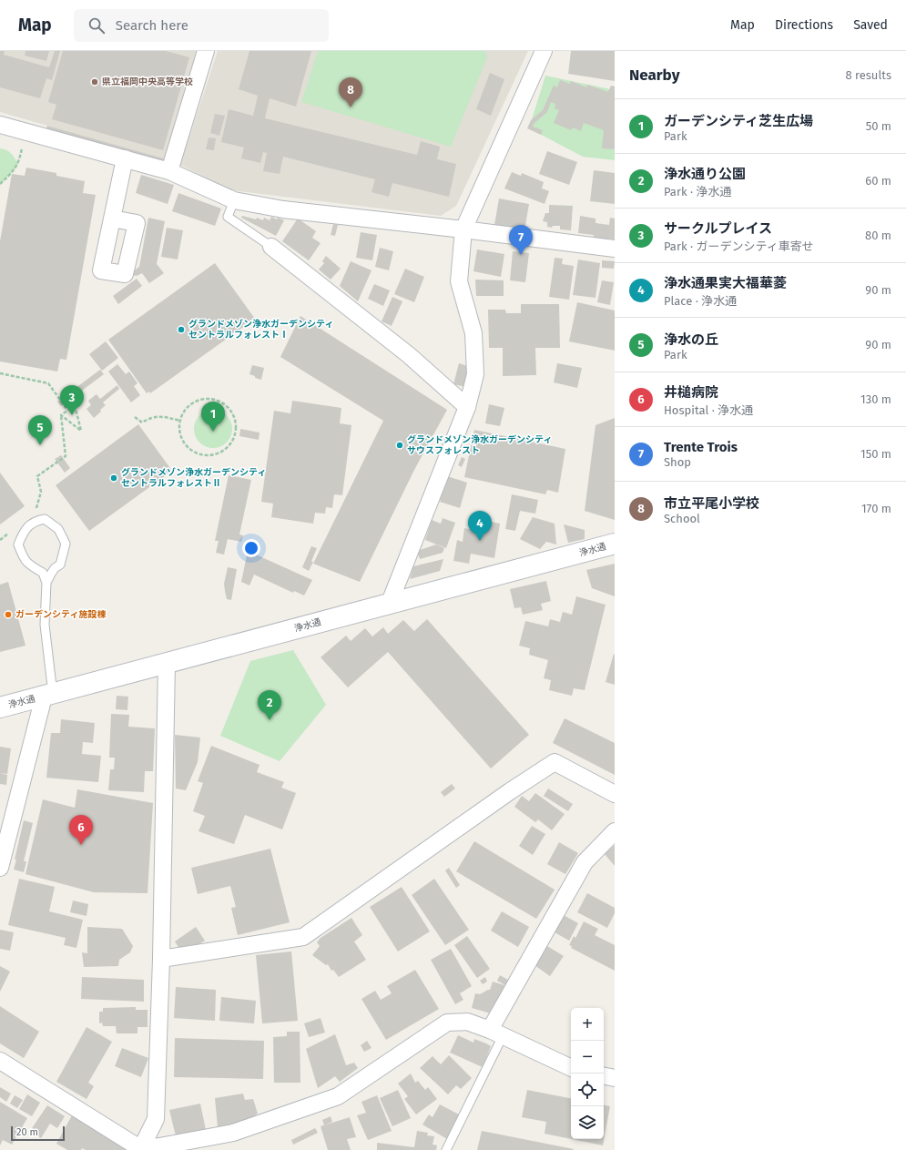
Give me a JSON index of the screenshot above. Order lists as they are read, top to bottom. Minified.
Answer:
{"streets":{"street":["浄水通"]},"places":["県立福岡中央高等学校","グランドメゾン浄水ガーデンシティ セントラルフォレストⅠ","グランドメゾン浄水ガーデンシティ サウスフォレスト","グランドメゾン浄水ガーデンシティ セントラルフォレストⅡ","ガーデンシティ施設棟"],"scale_bar":"20 m","page":{"header":"Map","search":"Search here","nav":["Map","Directions","Saved"],"heading":["Nearby","8 results"],"pins":["8","7","3","1","5","4","2","6"],"list":[{"mark":"1","name":"ガーデンシティ芝生広場","note":"Park","value":"50 m"},{"mark":"2","name":"浄水通り公園","note":"Park · 浄水通","value":"60 m"},{"mark":"3","name":"サークルプレイス","note":"Park · ガーデンシティ車寄せ","value":"80 m"},{"mark":"4","name":"浄水通果実大福華菱","note":"Place · 浄水通","value":"90 m"},{"mark":"5","name":"浄水の丘","note":"Park","value":"90 m"},{"mark":"6","name":"井槌病院","note":"Hospital · 浄水通","value":"130 m"},{"mark":"7","name":"Trente Trois","note":"Shop","value":"150 m"},{"mark":"8","name":"市立平尾小学校","note":"School","value":"170 m"}],"map_buttons":["+","−"],"scale":"20 m"}}
